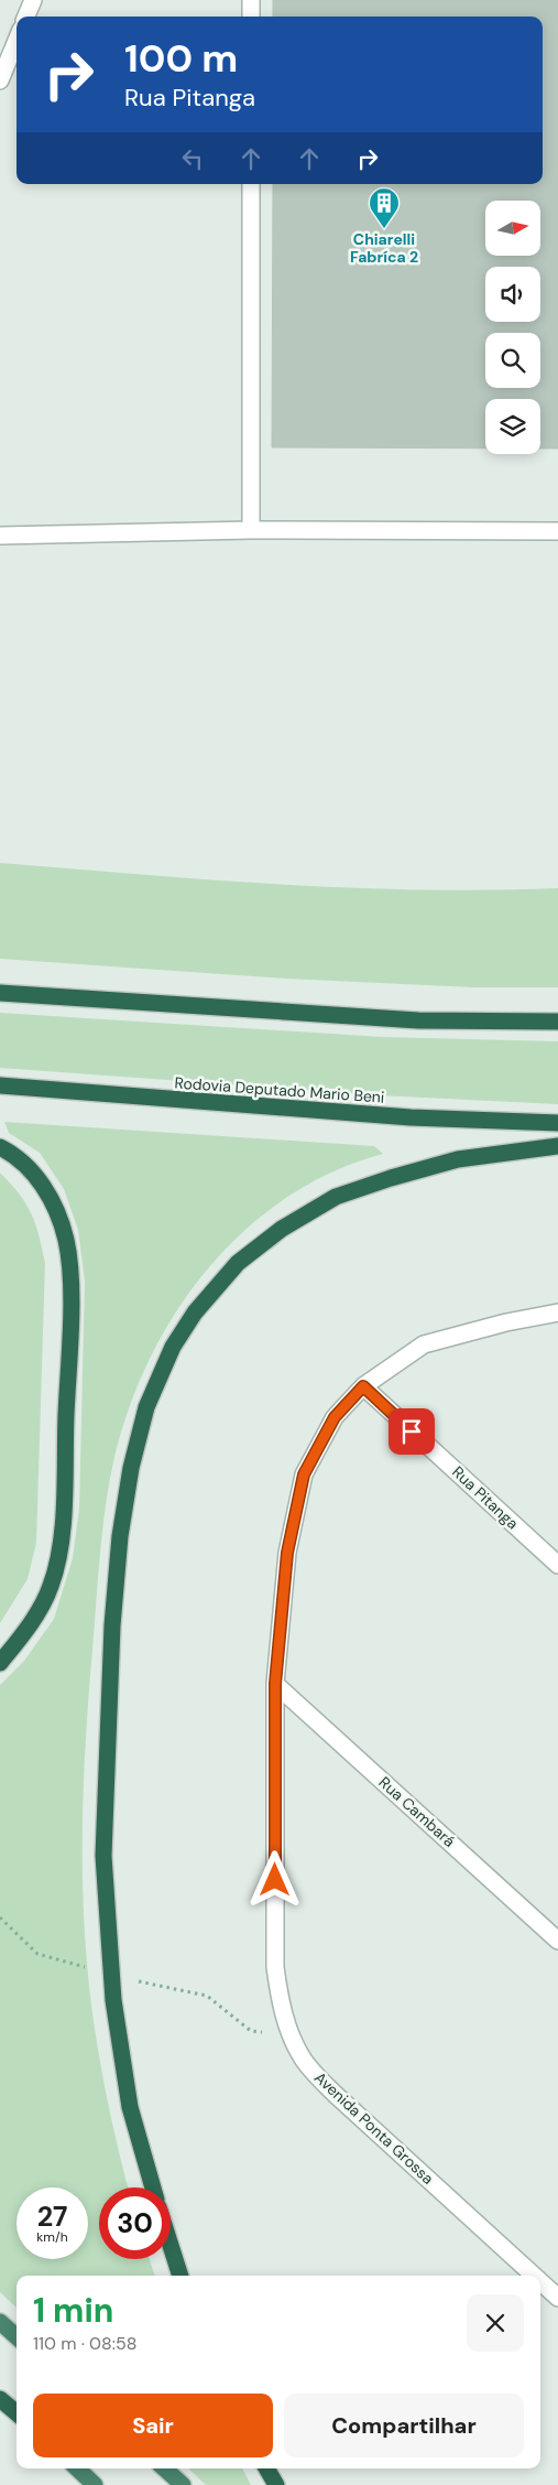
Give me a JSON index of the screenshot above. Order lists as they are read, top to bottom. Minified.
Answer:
{"streets":{"highway":["Rodovia Deputado Mario Beni"],"street":["Rua Pitanga","Rua Cambará","Avenida Ponta Grossa"]},"crossings":[["Rua Pitanga","Avenida Ponta Grossa"],["Rua Cambará","Avenida Ponta Grossa"]],"places":{"building":["Chiarelli Fabríca 2"]},"north":"right","page":{"turn":["100 m","Rua Pitanga"],"speed":"27 km/h","limit":"30","heading":["1 min","110 m · 08:58"],"buttons":["Sair","Compartilhar"]}}
